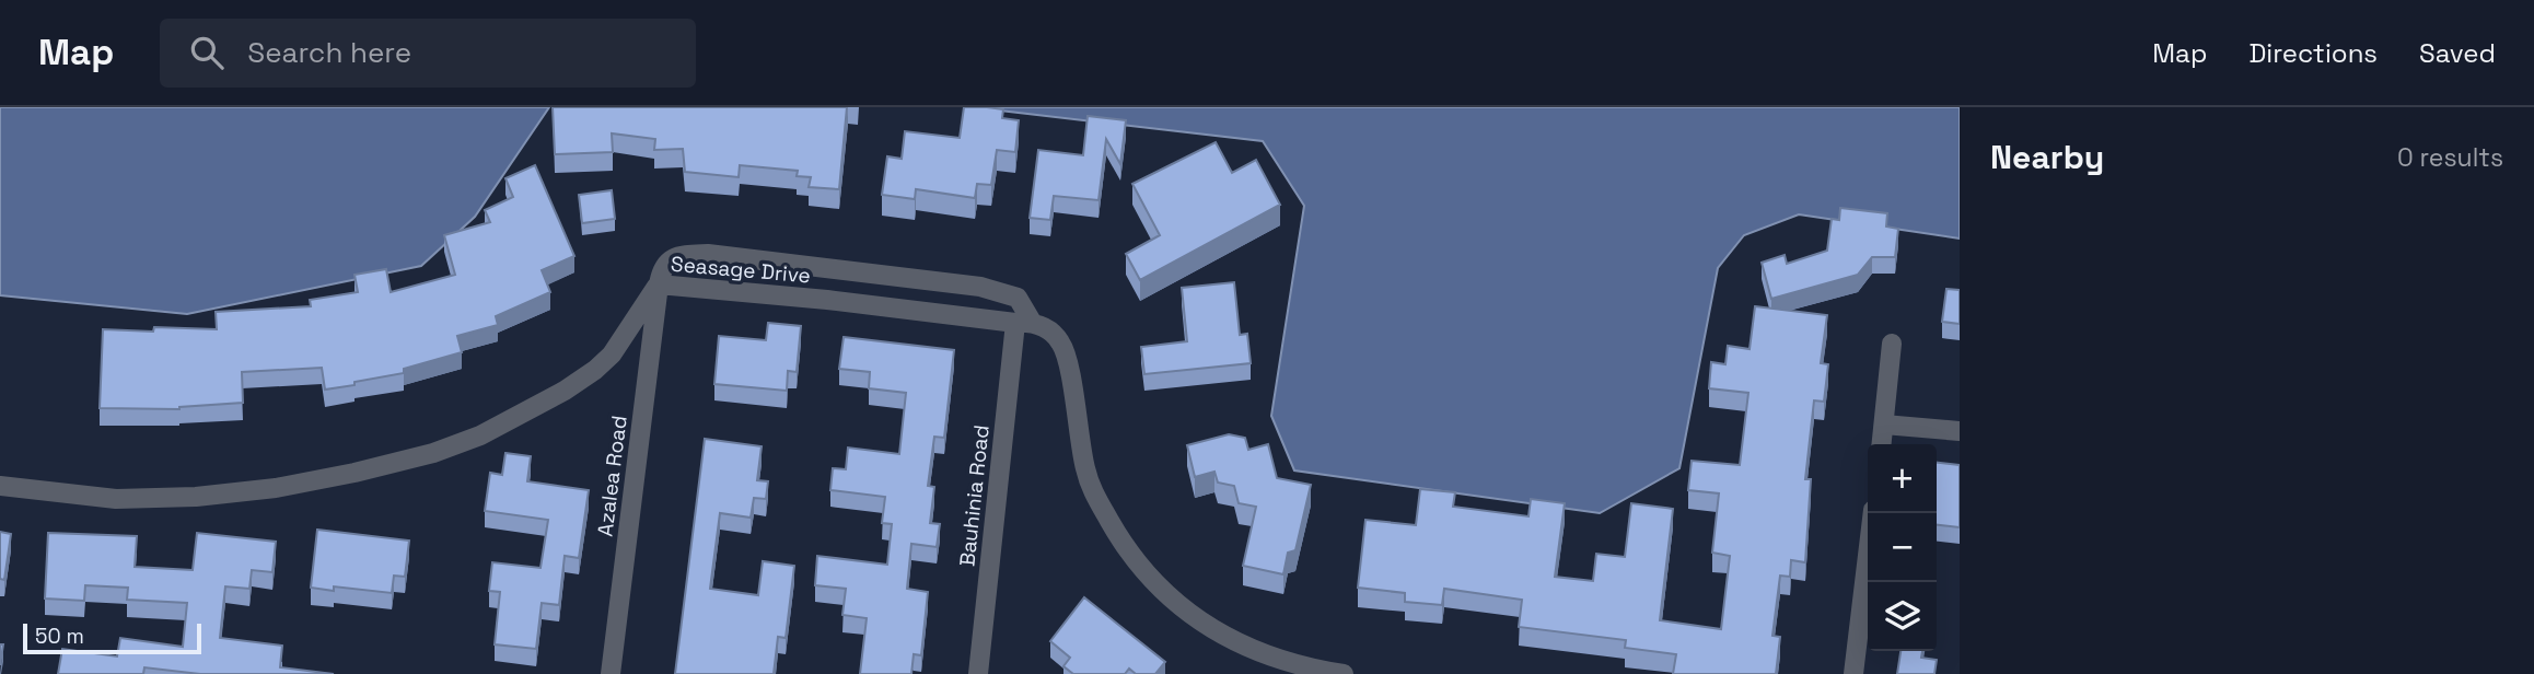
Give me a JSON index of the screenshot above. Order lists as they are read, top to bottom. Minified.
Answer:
{"streets":{"street":["Seasage Drive","Azalea Road","Bauhinia Road"]},"crossings":[["Seasage Drive","Azalea Road"],["Seasage Drive","Bauhinia Road"]],"scale_bar":"50 m","page":{"header":"Map","search":"Search here","nav":["Map","Directions","Saved"],"heading":["Nearby","0 results"],"map_buttons":["+","−"],"scale":"50 m"}}
